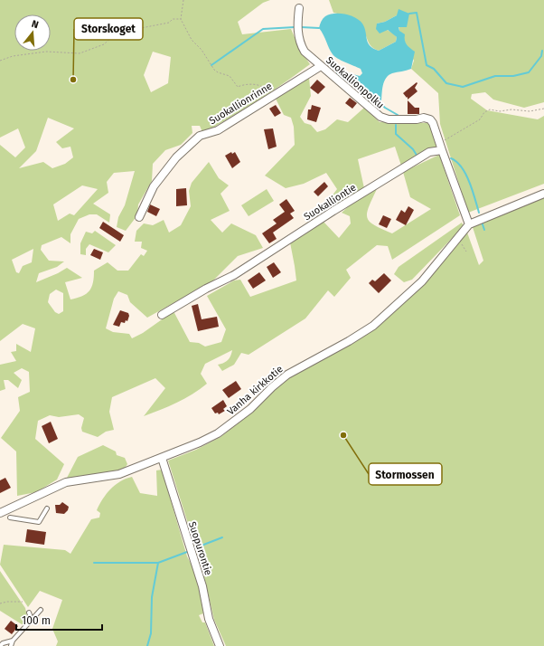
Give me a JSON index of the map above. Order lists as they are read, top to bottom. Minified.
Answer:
{"streets":{"street":["Suokallionpolku","Suokallionrinne","Suokalliontie","Vanha kirkkotie","Suopurontie"]},"crossings":[["Suokallionpolku","Suokallionrinne"],["Suokallionpolku","Suokalliontie"],["Vanha kirkkotie","Suopurontie"]],"places":["Storskoget","Stormossen"],"scale_bar":"100 m","north":"top"}
